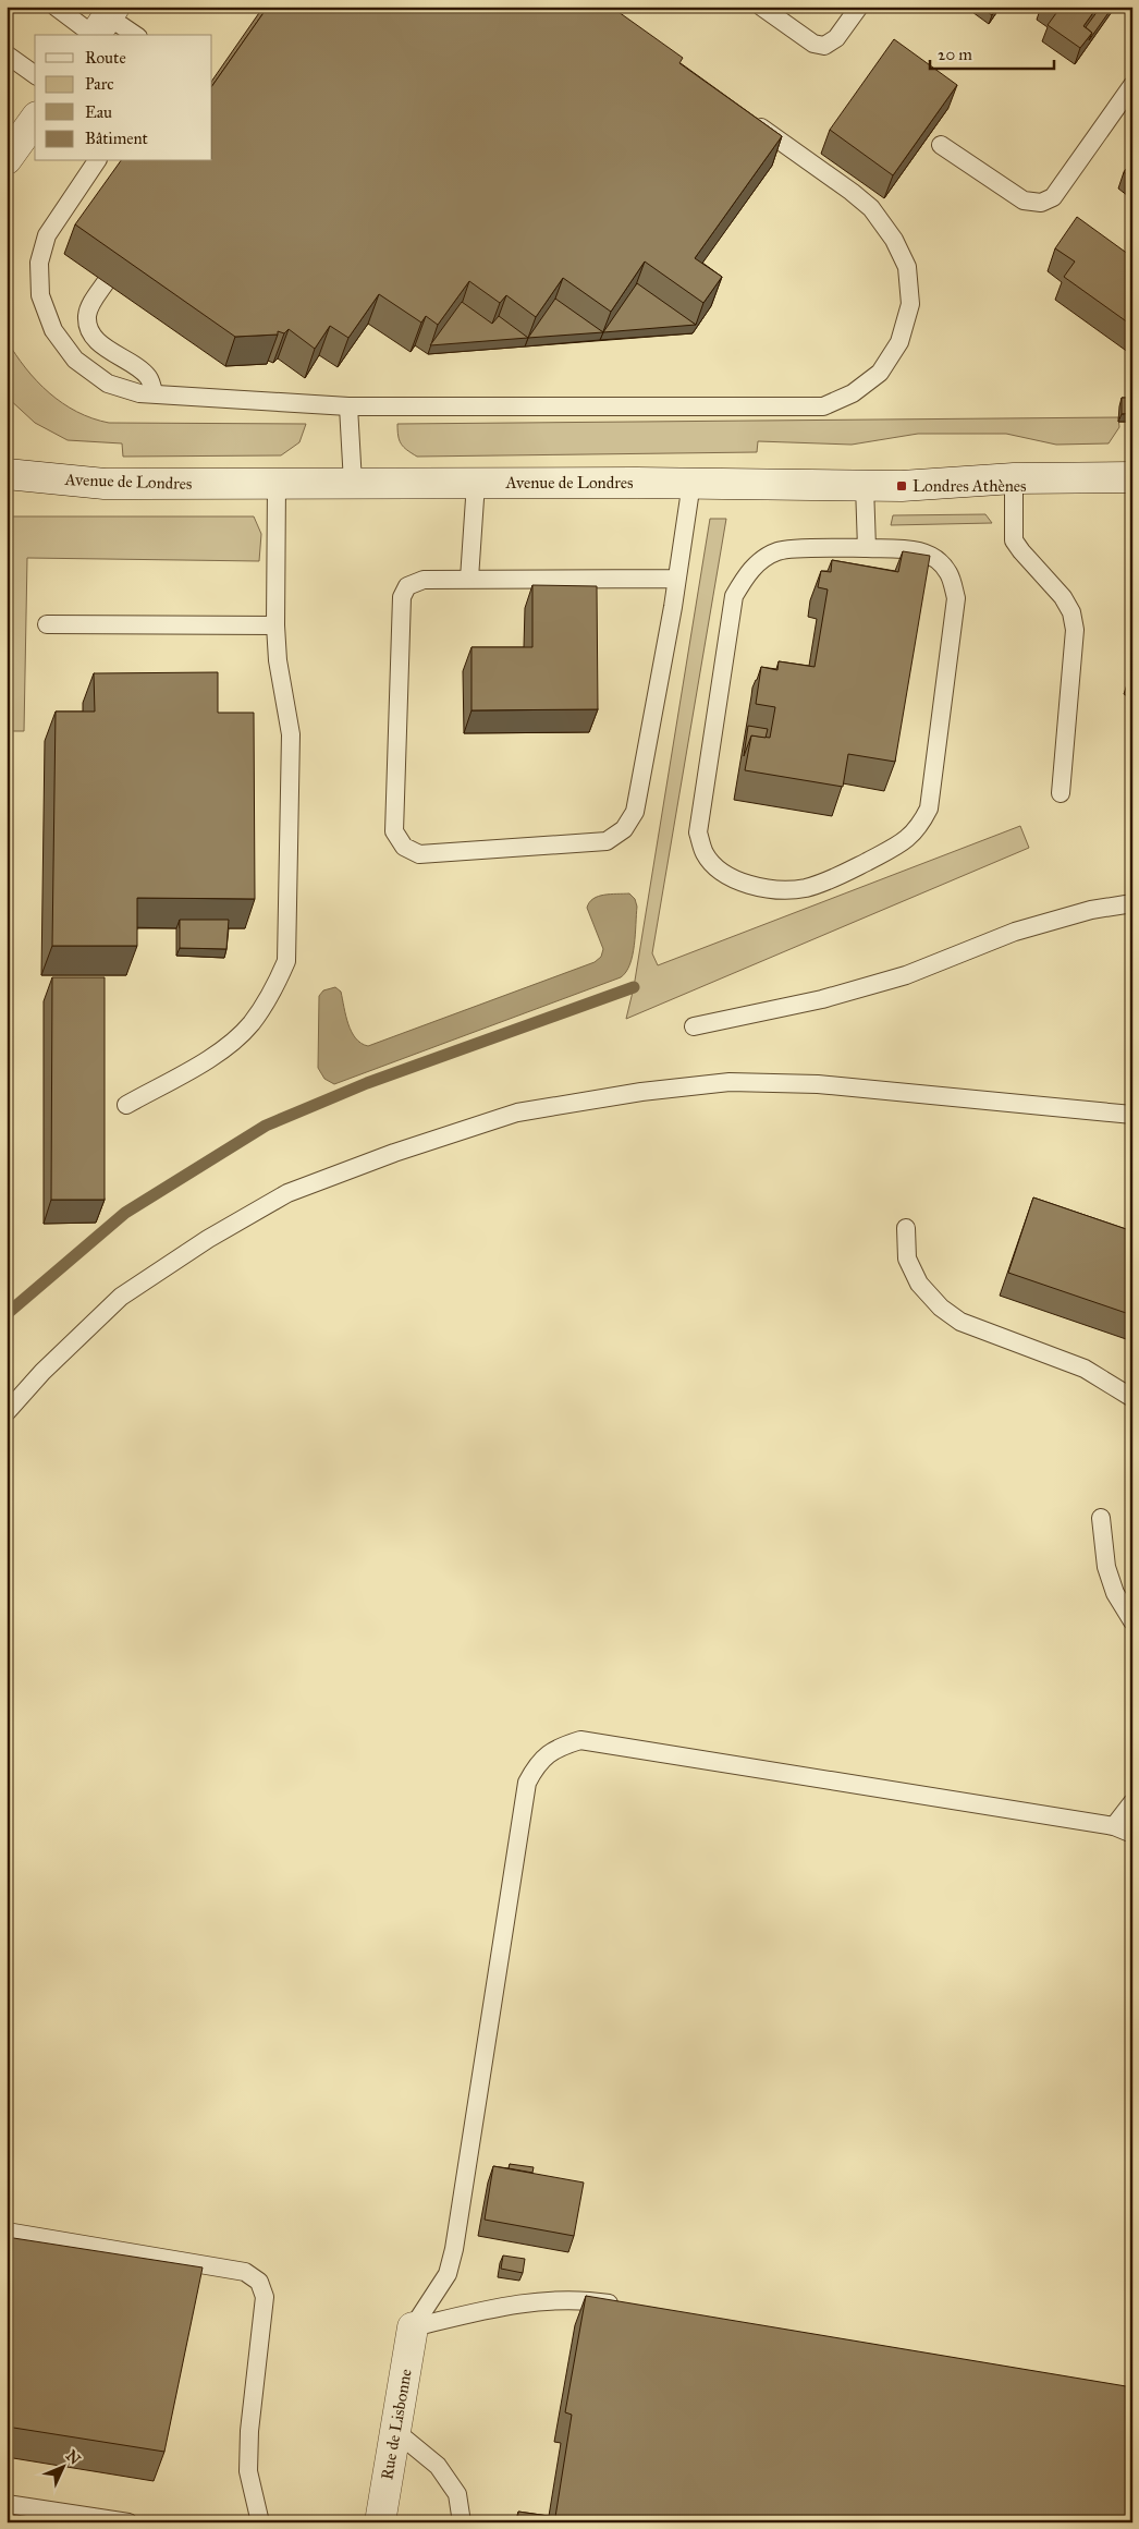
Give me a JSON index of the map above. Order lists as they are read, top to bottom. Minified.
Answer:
{"streets":{"street":["Avenue de Londres","Rue de Lisbonne"]},"places":{"transit":["Londres Athènes"]},"legend":["Route","Parc","Eau","Bâtiment"],"scale_bar":"20 m","north":"top right"}
